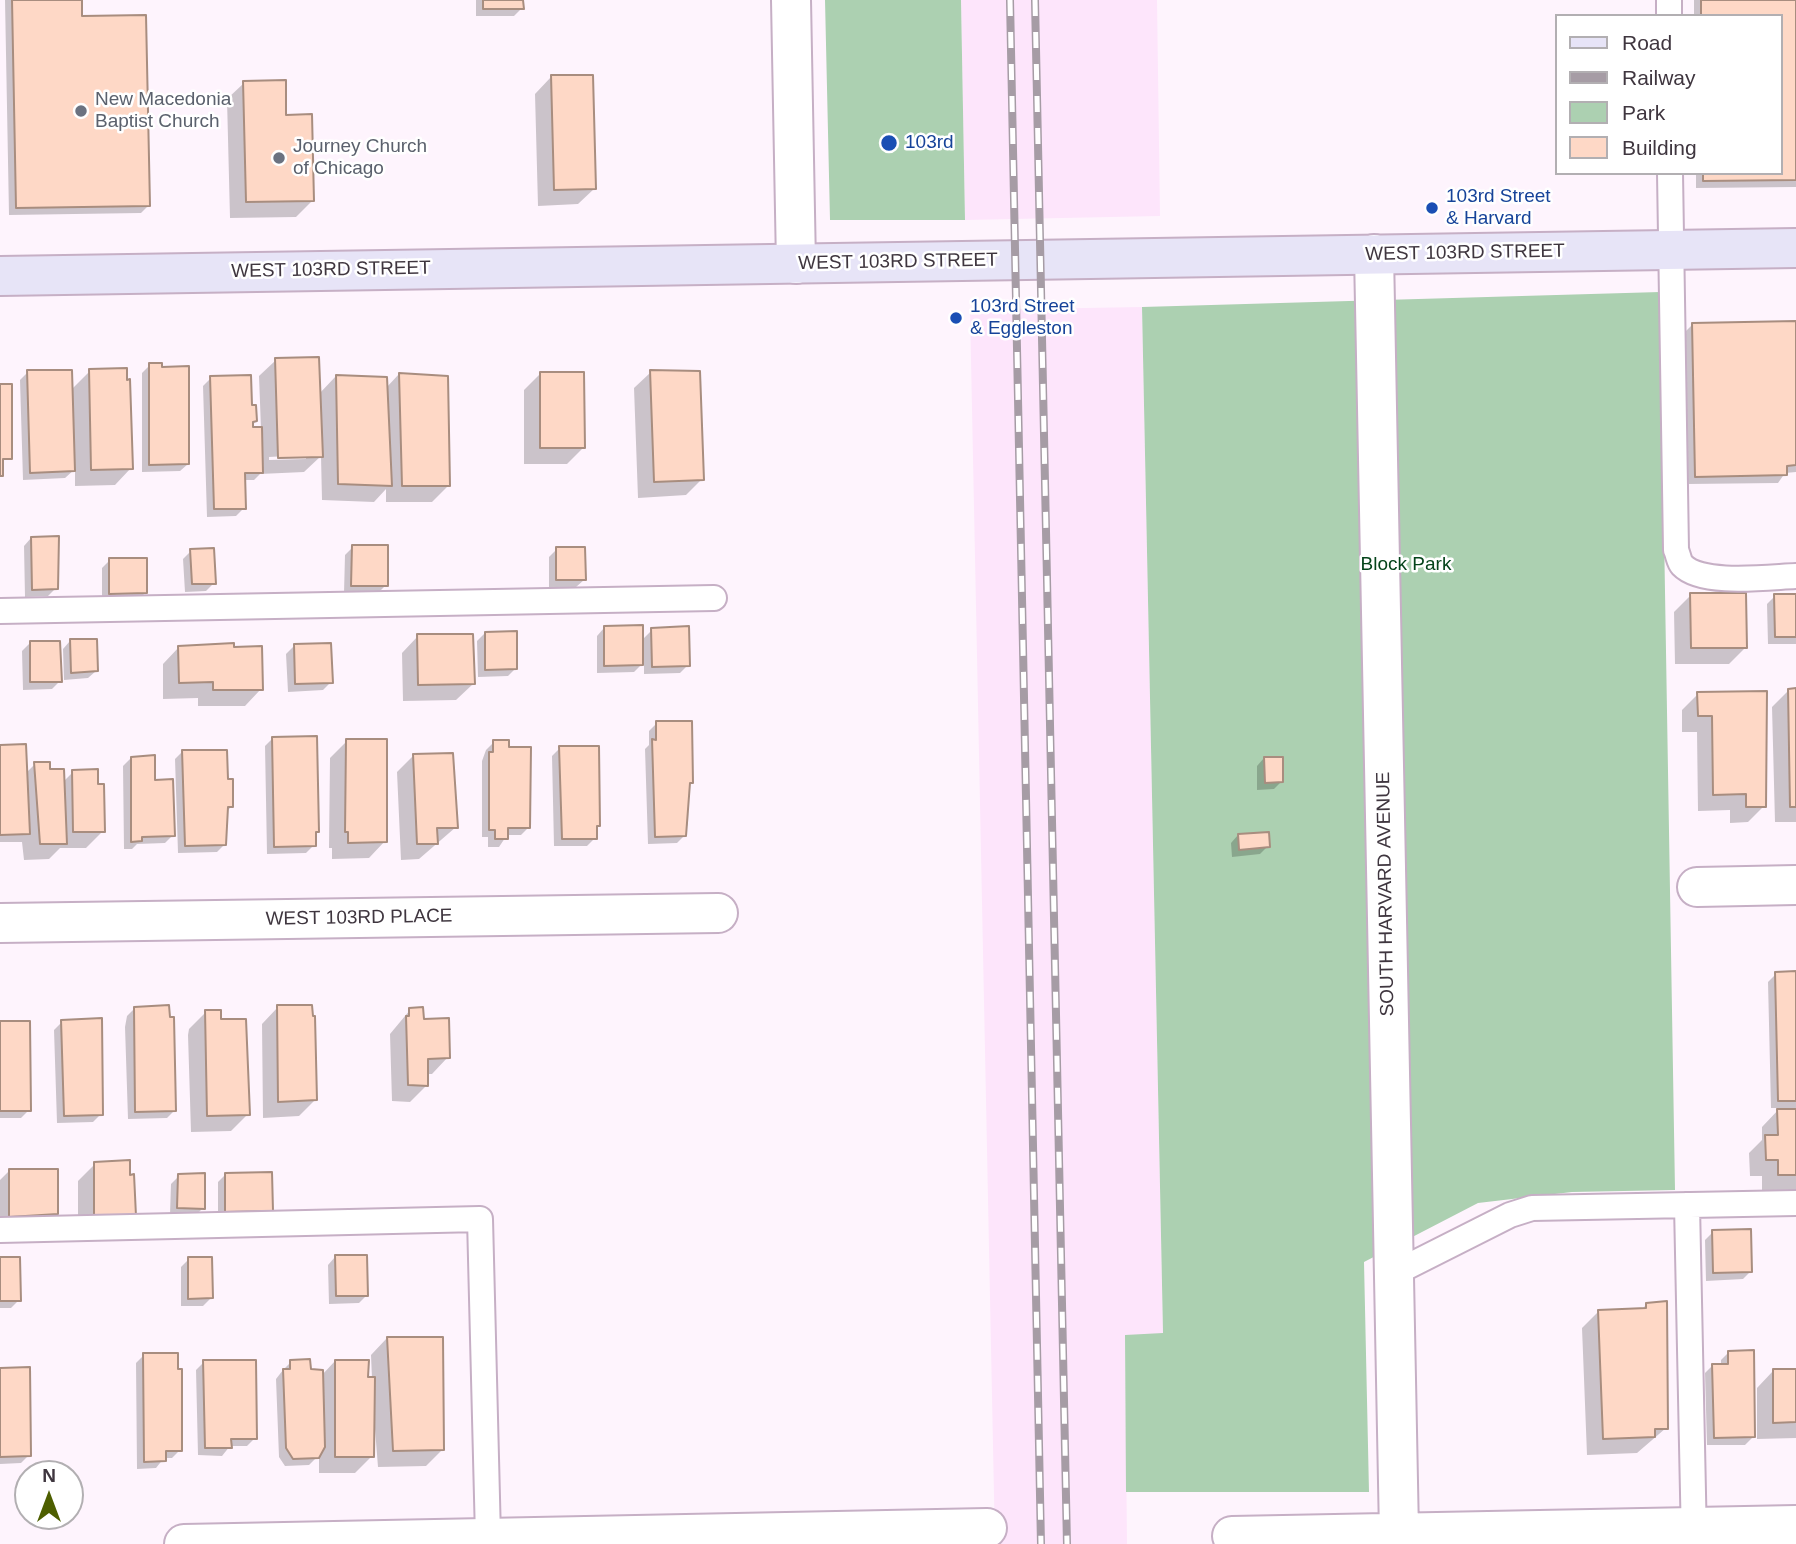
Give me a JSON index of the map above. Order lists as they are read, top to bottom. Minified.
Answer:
{"streets":{"main road":["WEST 103RD STREET"],"street":["SOUTH HARVARD AVENUE","WEST 103RD PLACE"]},"crossings":[["WEST 103RD STREET","SOUTH HARVARD AVENUE"]],"parks":["Block Park"],"places":["New Macedonia Baptist Church","103rd","Journey Church of Chicago","103rd Street & Harvard","103rd Street & Eggleston"],"legend":["Road","Railway","Park","Building"],"north":"top"}
